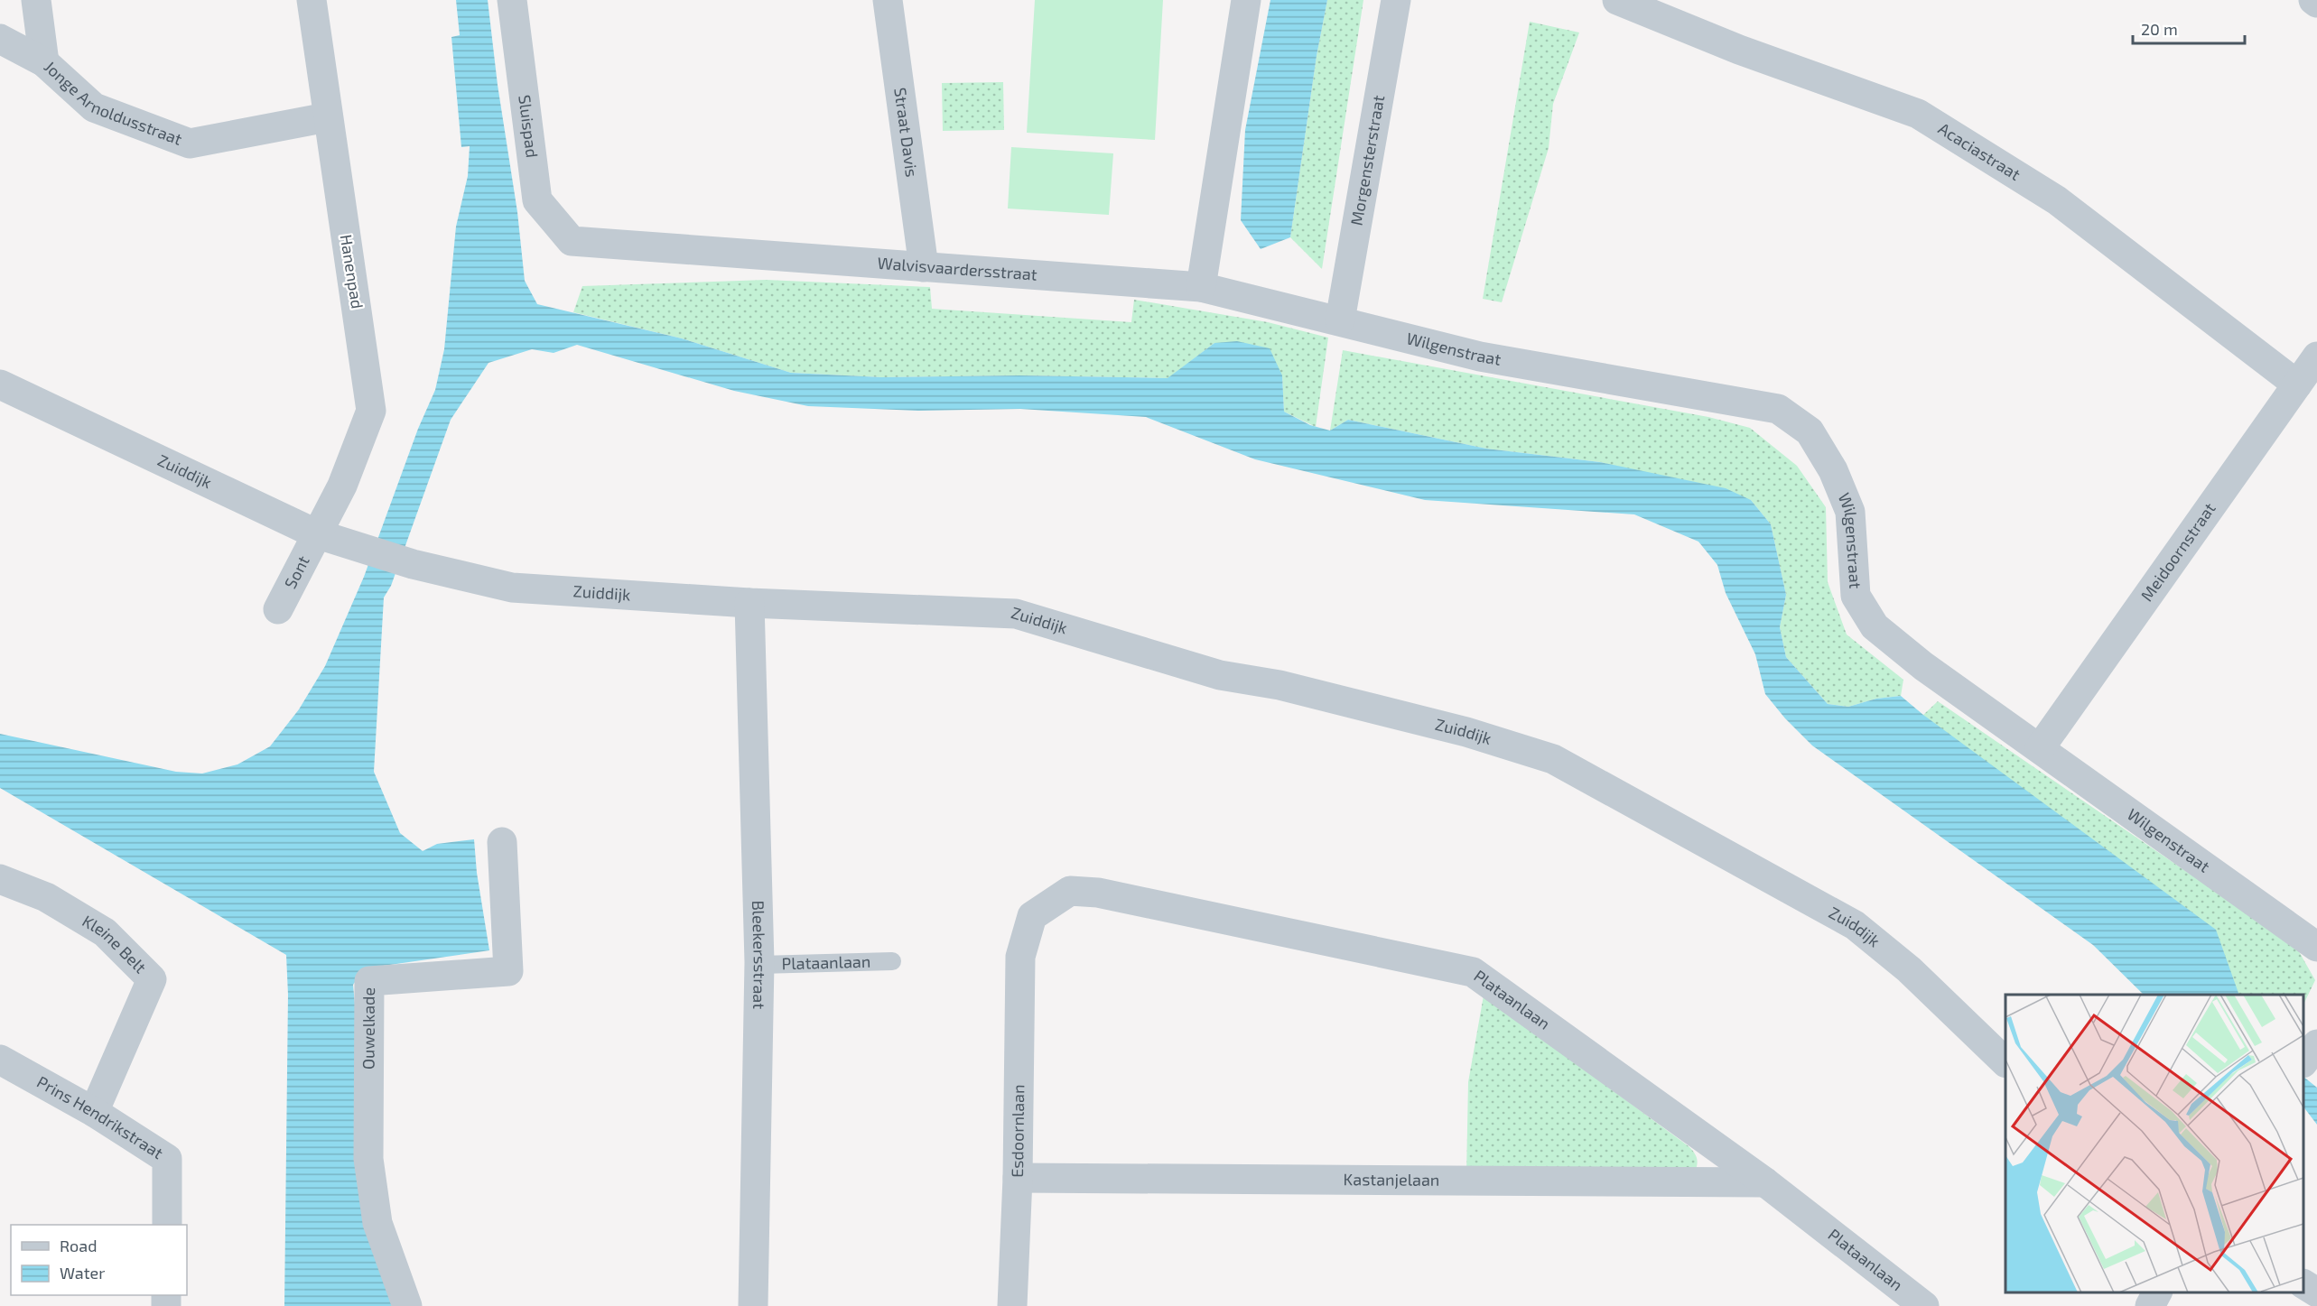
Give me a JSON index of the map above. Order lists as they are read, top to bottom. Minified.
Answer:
{"streets":{"street":["Jonge Arnoldusstraat","Sluispad","Straat Davis","Acaciastraat","Morgensterstraat","Walvisvaardersstraat","Hanenpad","Wilgenstraat","Zuiddijk","Meidoornstraat","Sont","Kleine Belt","Bleekersstraat","Plataanlaan","Ouwelkade","Prins Hendrikstraat","Esdoornlaan","Kastanjelaan"]},"crossings":[["Jonge Arnoldusstraat","Hanenpad"],["Sluispad","Walvisvaardersstraat"],["Straat Davis","Walvisvaardersstraat"],["Acaciastraat","Meidoornstraat"],["Morgensterstraat","Walvisvaardersstraat"],["Morgensterstraat","Wilgenstraat"],["Walvisvaardersstraat","Wilgenstraat"],["Hanenpad","Zuiddijk"],["Hanenpad","Sont"],["Wilgenstraat","Meidoornstraat"],["Zuiddijk","Sont"],["Zuiddijk","Bleekersstraat"],["Kleine Belt","Prins Hendrikstraat"],["Bleekersstraat","Plataanlaan"],["Plataanlaan","Esdoornlaan"],["Plataanlaan","Kastanjelaan"],["Esdoornlaan","Kastanjelaan"]],"legend":["Road","Water"],"scale_bar":"20 m"}
